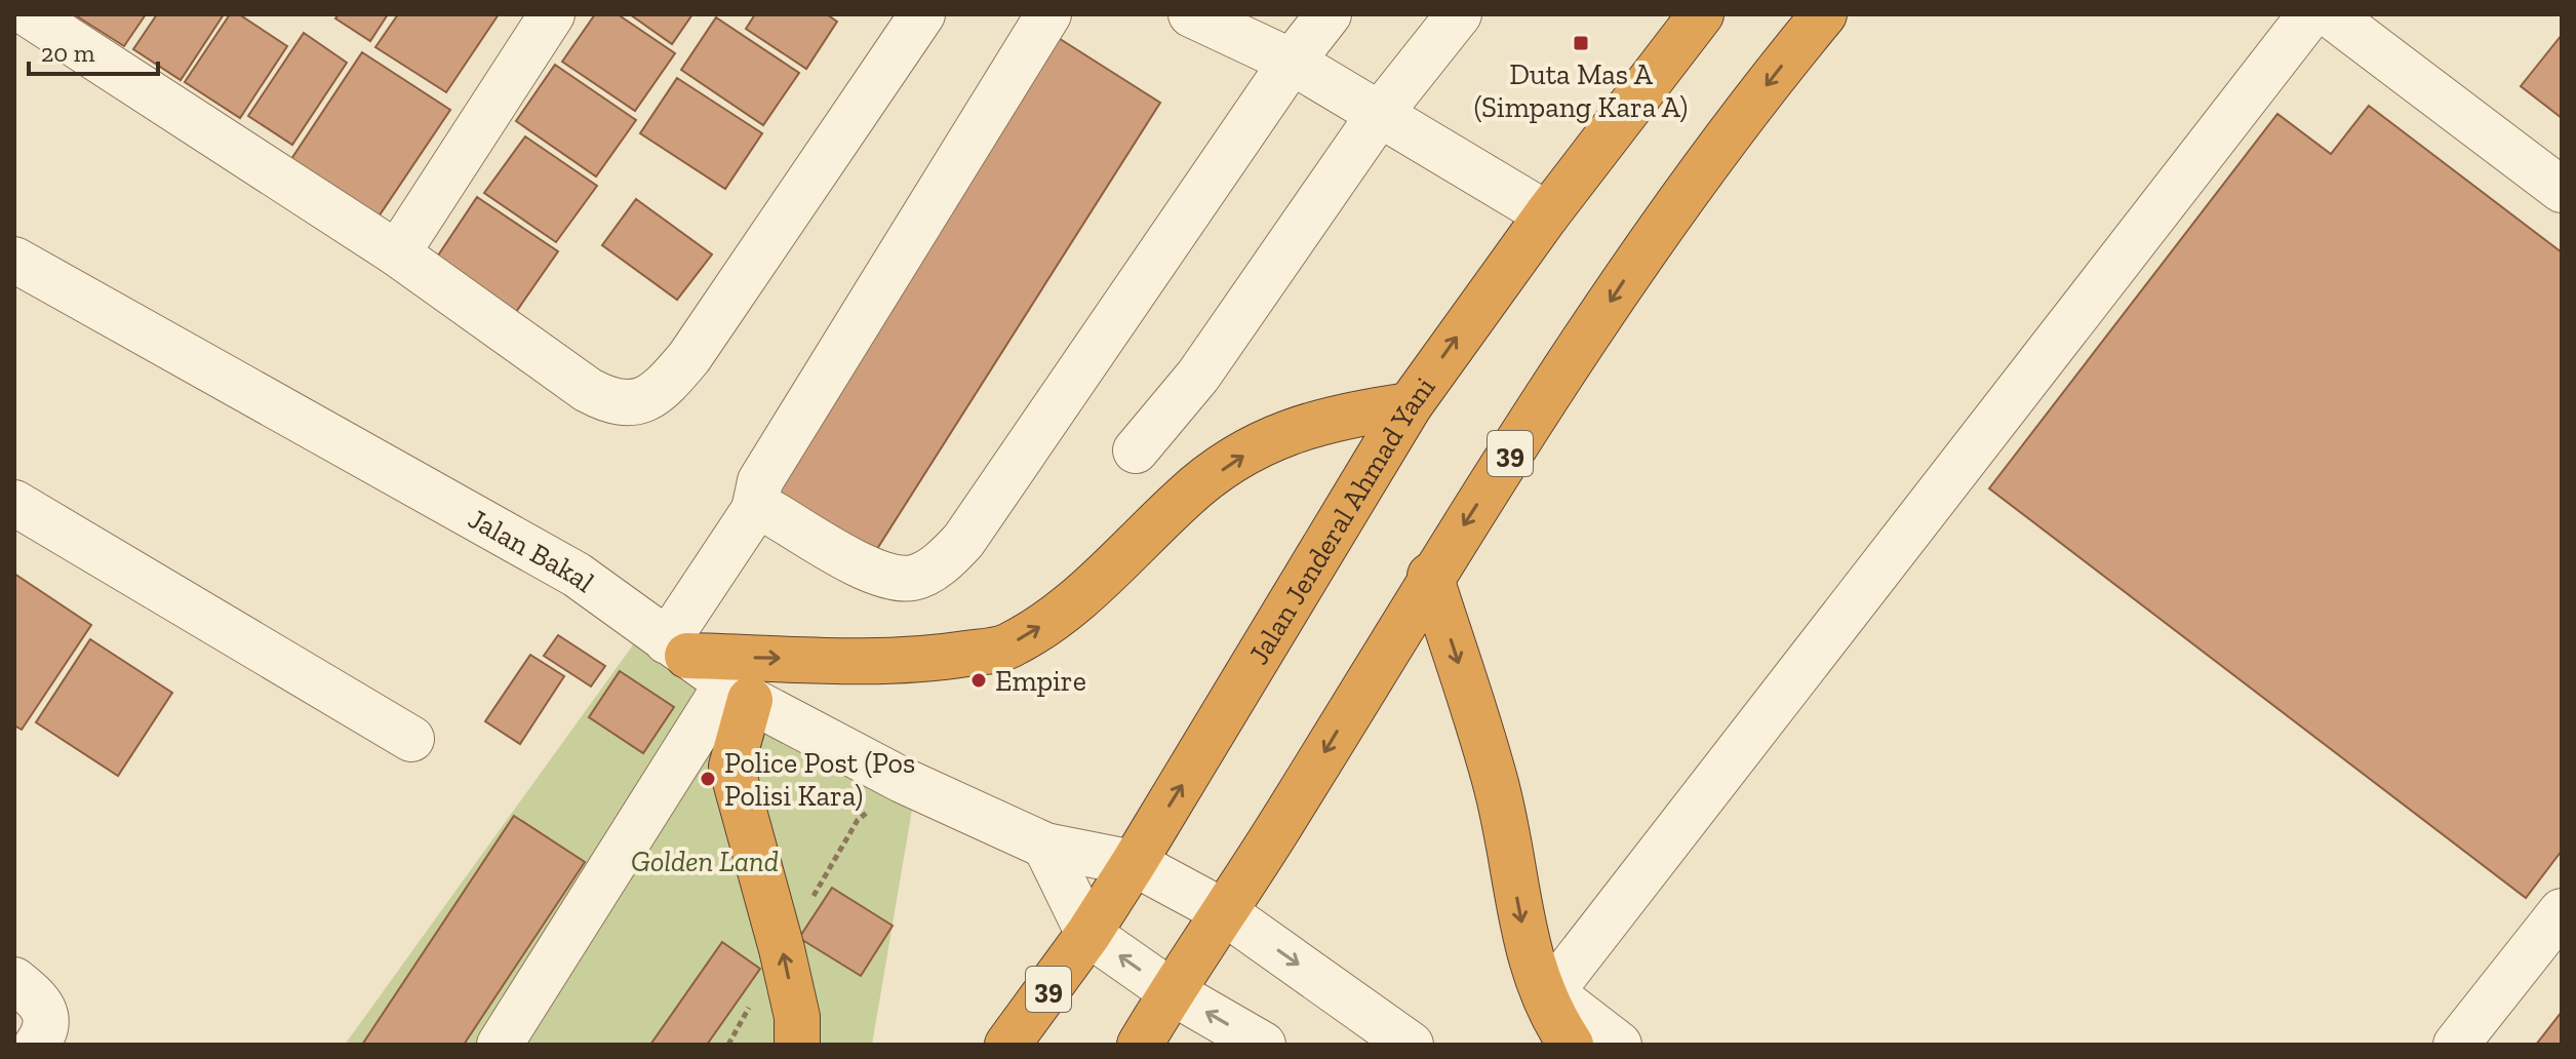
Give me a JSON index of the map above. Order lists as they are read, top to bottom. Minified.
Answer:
{"streets":{"highway":["39","Jalan Jenderal Ahmad Yani"],"street":["Jalan Bakal"]},"crossings":[["39","Jalan Bakal"],["Jalan Jenderal Ahmad Yani","Jalan Bakal"]],"parks":["Golden Land"],"places":{"transit":["Duta Mas A (Simpang Kara A)"],"other":["Empire","Police Post (Pos Polisi Kara)"]},"scale_bar":"20 m"}
